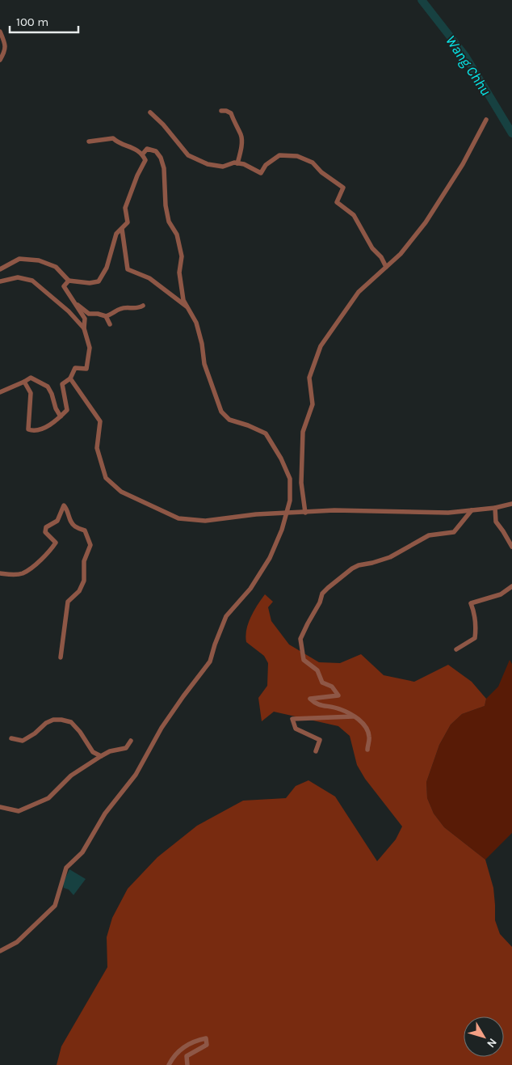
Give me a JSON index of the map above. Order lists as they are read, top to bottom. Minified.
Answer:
{"water":["Wang Chhu"],"scale_bar":"100 m","north":"bottom right"}
